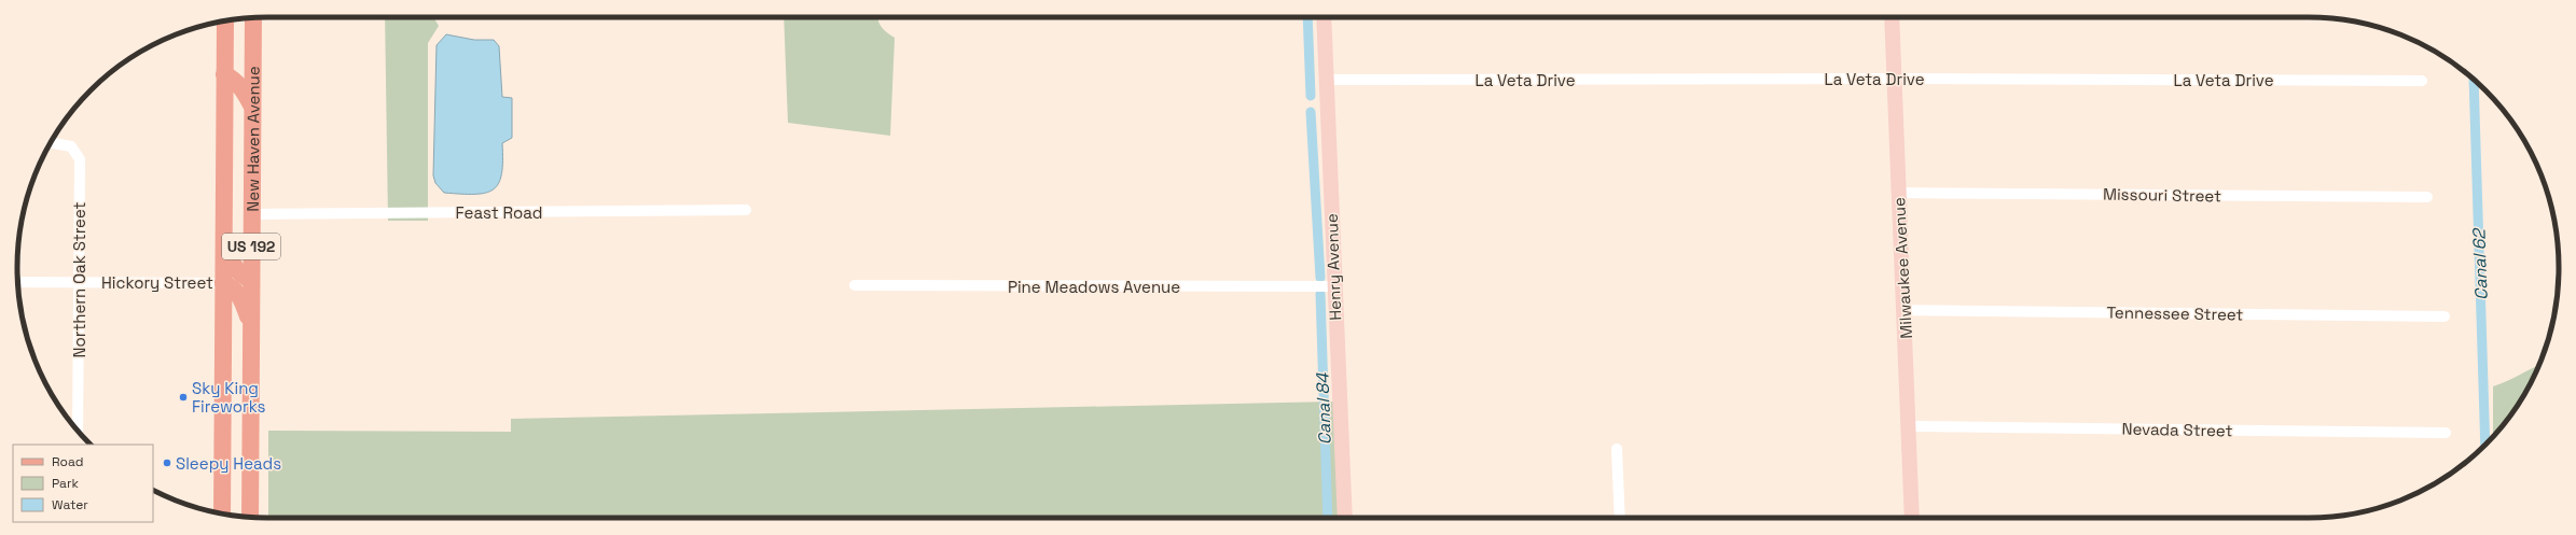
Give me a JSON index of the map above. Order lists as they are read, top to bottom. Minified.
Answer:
{"streets":{"main road":["New Haven Avenue","US 192"],"street":["La Veta Drive","Missouri Street","Feast Road","Henry Avenue","Milwaukee Avenue","Northern Oak Street","Hickory Street","Pine Meadows Avenue","Tennessee Street","Nevada Street"]},"crossings":[["La Veta Drive","Henry Avenue"],["La Veta Drive","Milwaukee Avenue"],["New Haven Avenue","Feast Road"],["New Haven Avenue","Hickory Street"],["Missouri Street","Milwaukee Avenue"],["Henry Avenue","Pine Meadows Avenue"],["Milwaukee Avenue","Tennessee Street"],["Milwaukee Avenue","Nevada Street"],["Northern Oak Street","Hickory Street"]],"water":["Canal 62","Canal 84"],"places":["Sky King Fireworks","Sleepy Heads"],"legend":["Road","Park","Water"]}
